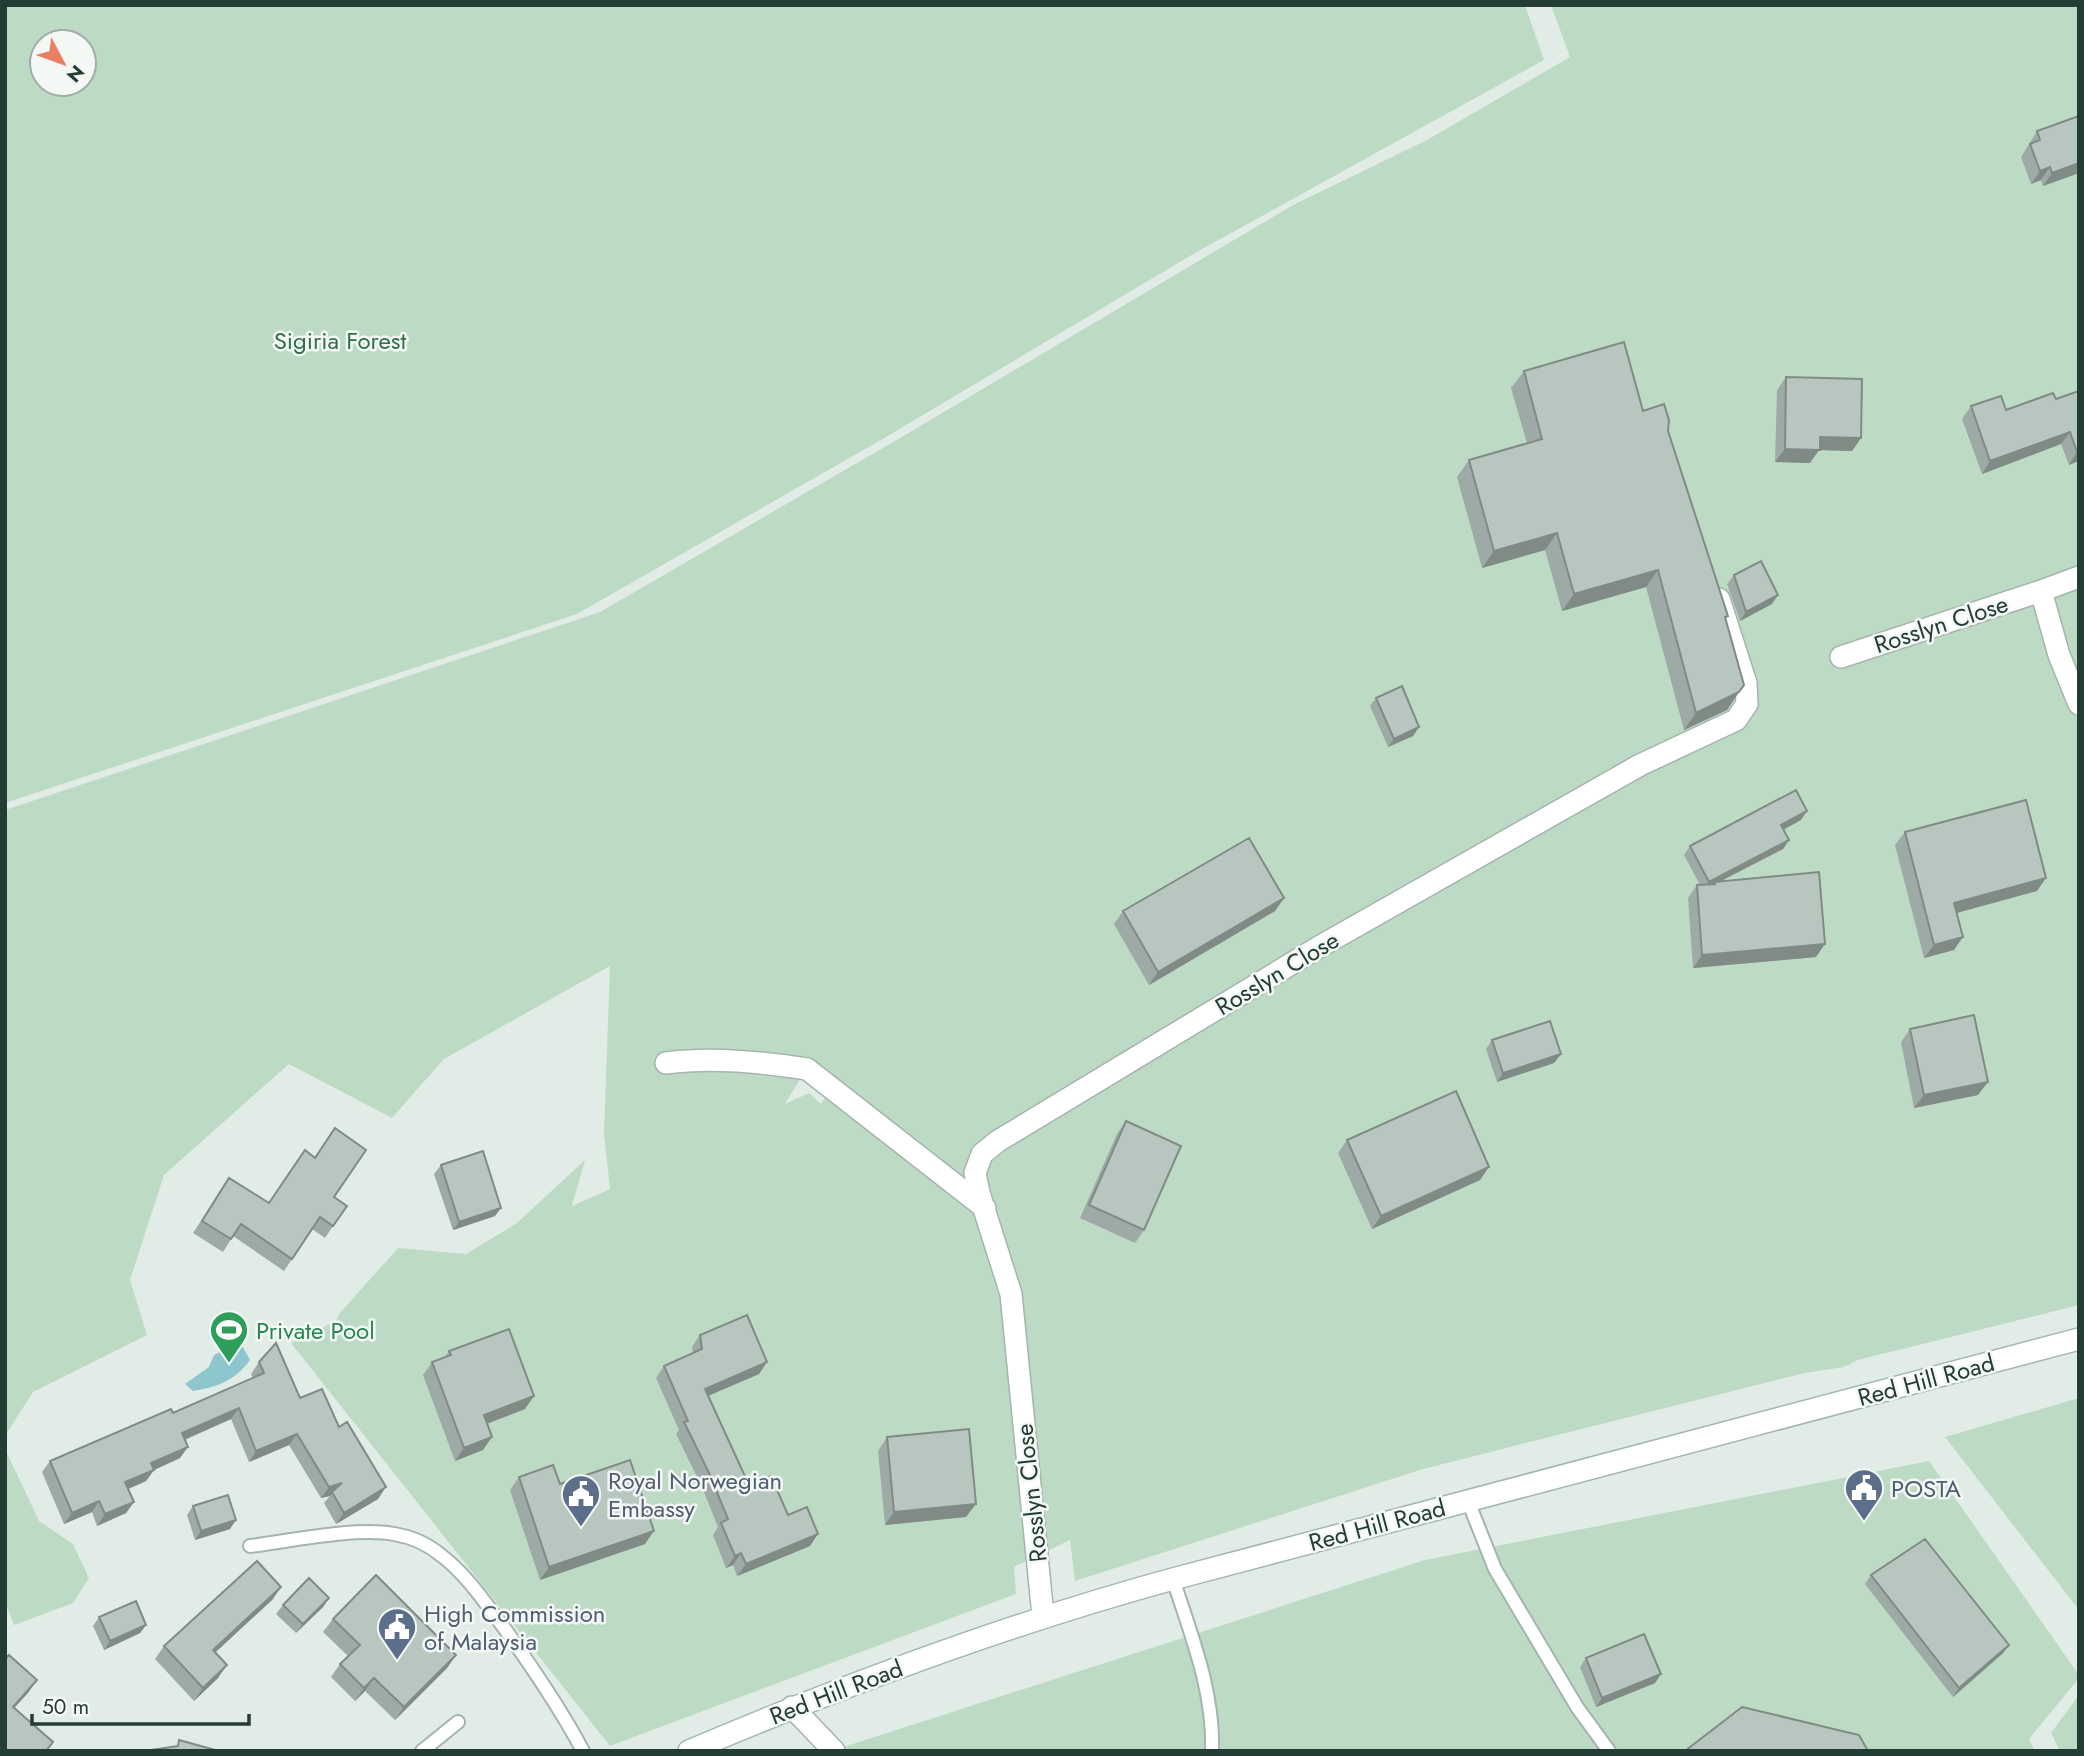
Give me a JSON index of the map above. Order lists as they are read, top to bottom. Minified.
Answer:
{"streets":{"street":["Rosslyn Close","Red Hill Road"]},"crossings":[["Rosslyn Close","Red Hill Road"]],"parks":["Sigiria Forest"],"places":{"sports":["Private Pool"],"public building":["POSTA","Royal Norwegian Embassy","High Commission of Malaysia"]},"scale_bar":"50 m","north":"bottom right"}
